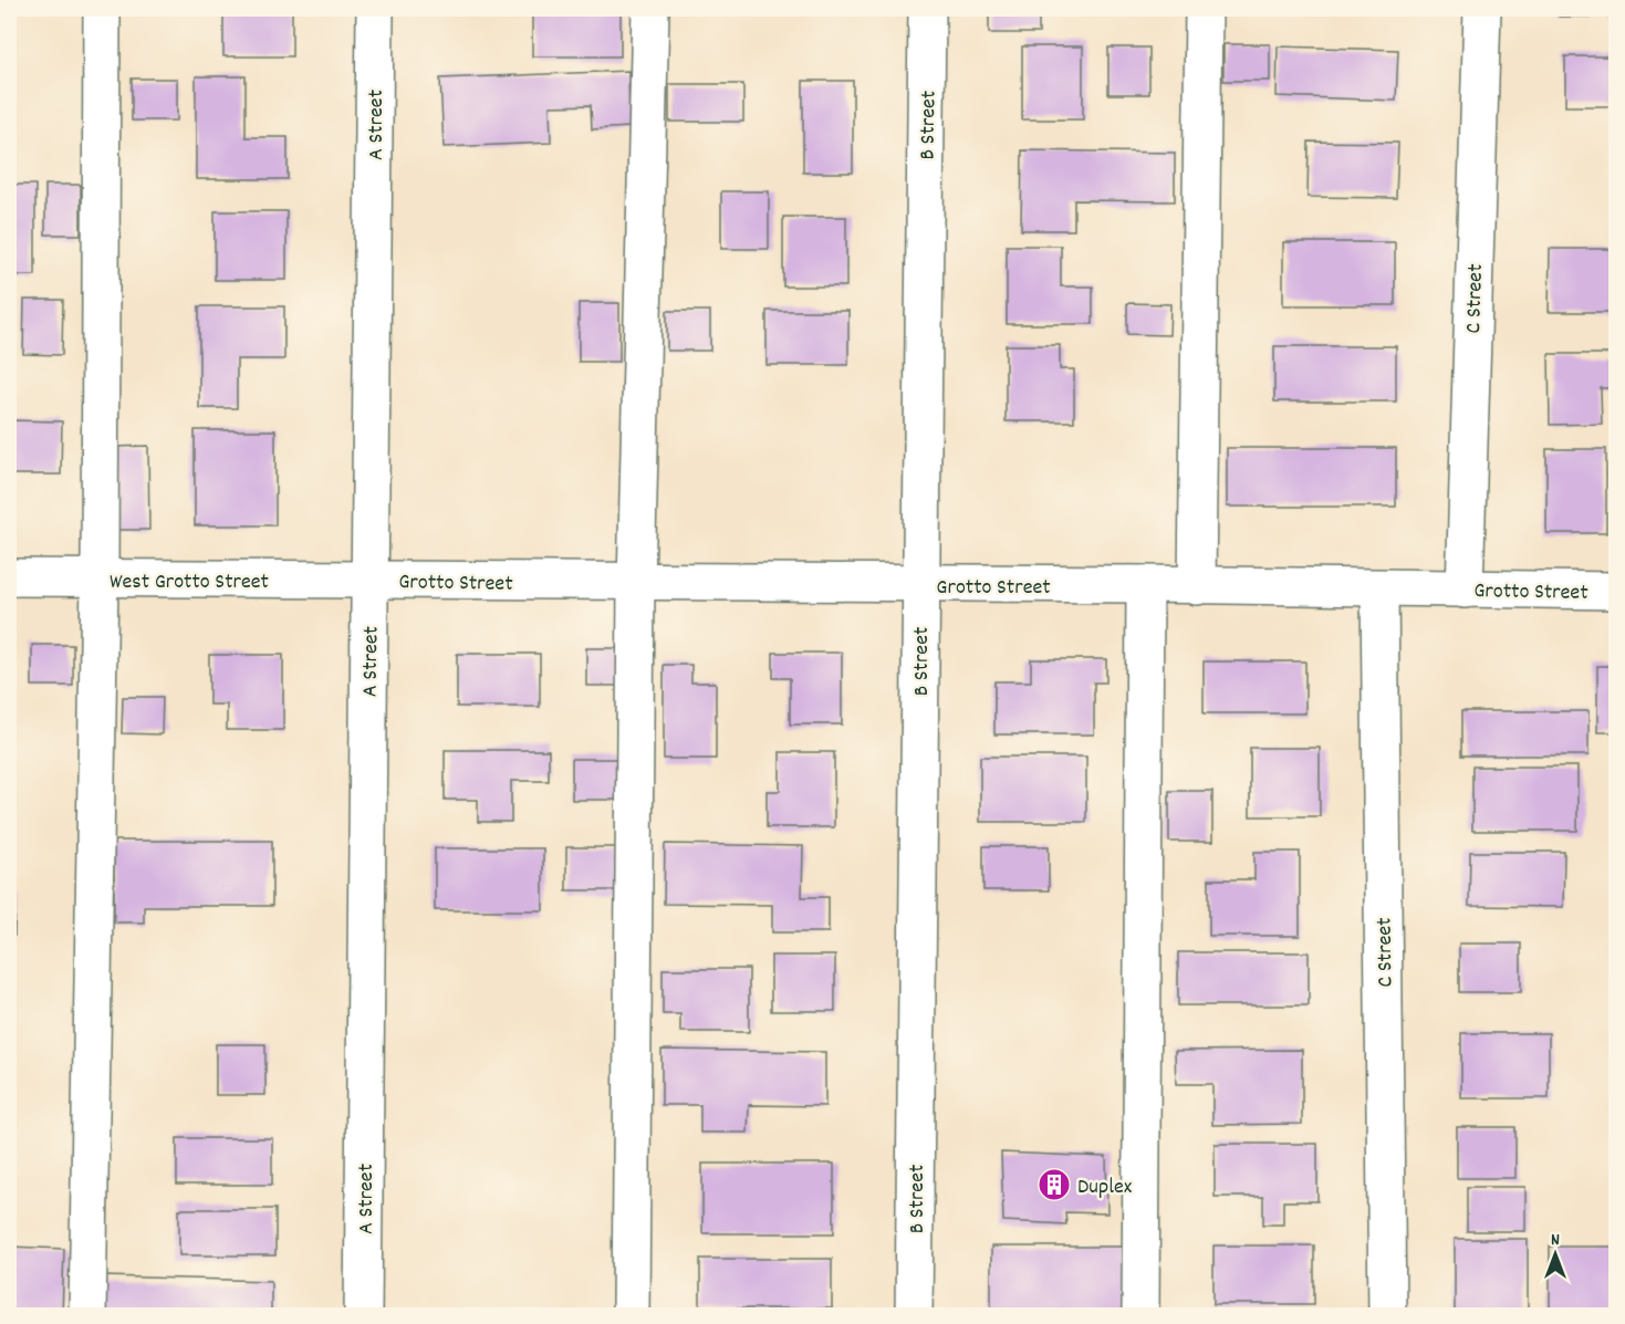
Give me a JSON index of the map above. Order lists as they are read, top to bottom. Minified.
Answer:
{"streets":{"street":["A Street","B Street","C Street","West Grotto Street","Grotto Street"]},"crossings":[["A Street","West Grotto Street"],["A Street","Grotto Street"],["B Street","Grotto Street"],["C Street","Grotto Street"],["West Grotto Street","Grotto Street"]],"places":{"building":["Duplex"]},"north":"top"}
